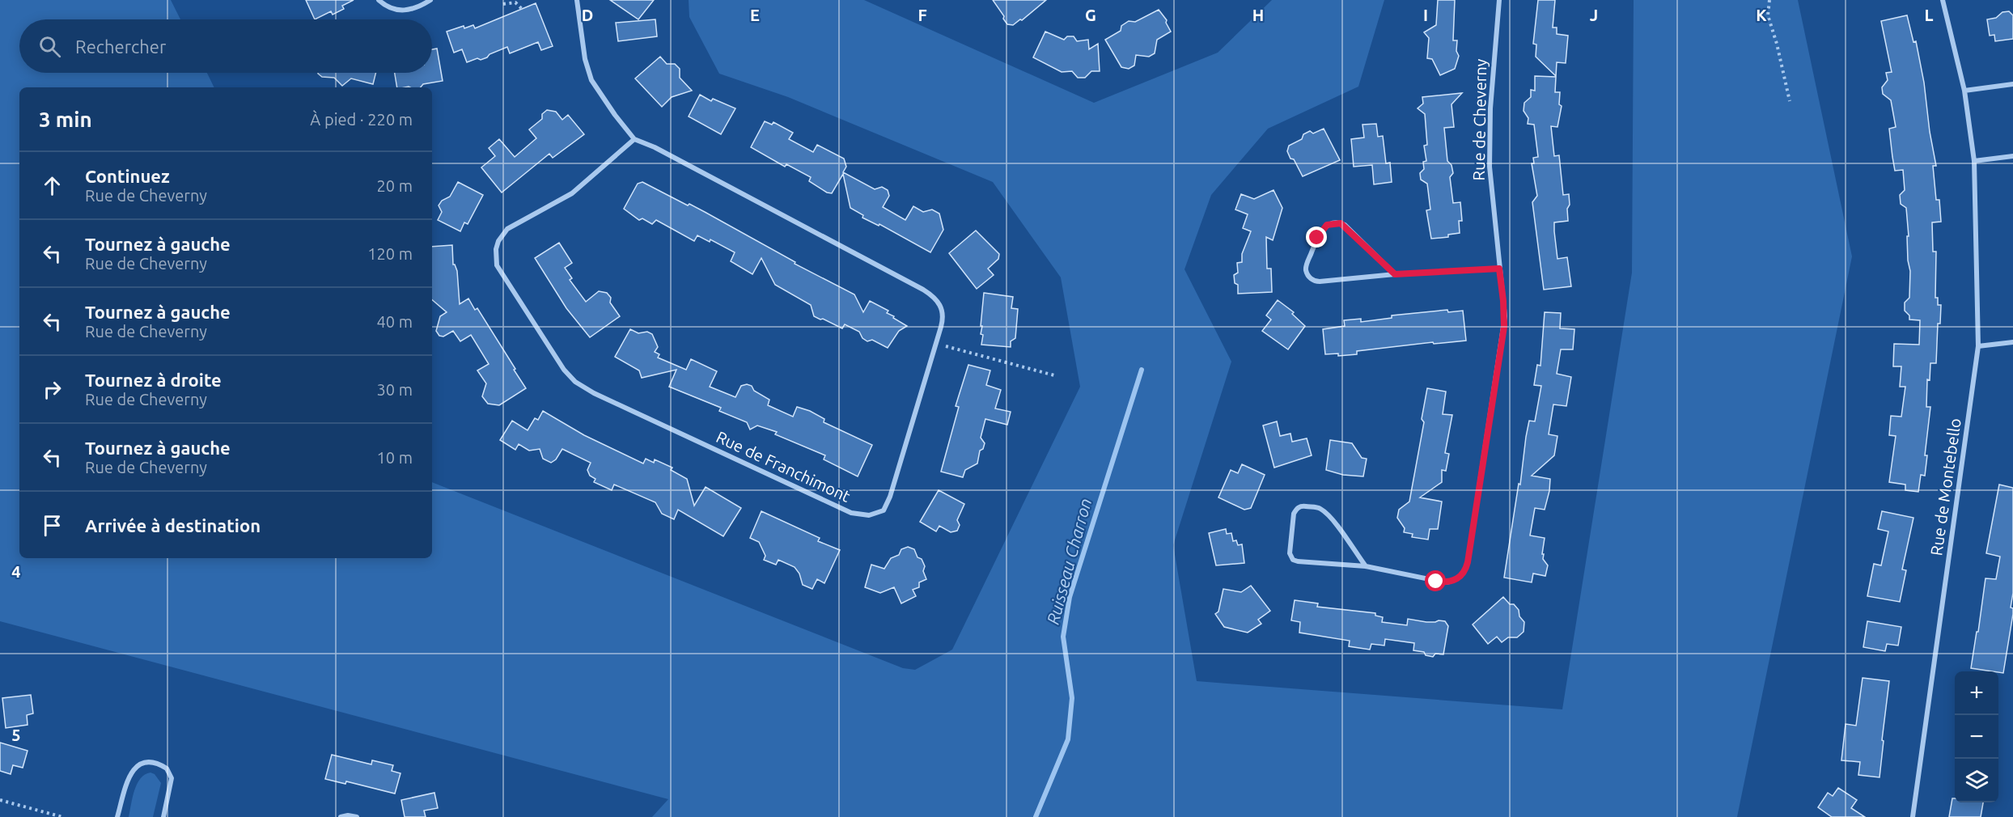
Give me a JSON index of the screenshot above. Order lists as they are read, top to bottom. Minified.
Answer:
{"streets":{"street":["Rue de Cheverny","Rue de Franchimont","Rue de Montebello"]},"water":["Ruisseau Charron"],"page":{"search":"Rechercher","heading":["3 min","À pied · 220 m"],"list":[["Continuez","Rue de Cheverny","20 m"],["Tournez à gauche","Rue de Cheverny","120 m"],["Tournez à gauche","Rue de Cheverny","40 m"],["Tournez à droite","Rue de Cheverny","30 m"],["Tournez à gauche","Rue de Cheverny","10 m"],"Arrivée à destination"],"map_buttons":["+","−"]},"grid":{"columns":["D","E","F","G","H","I","J","K","L"],"rows":["4","5"]}}
